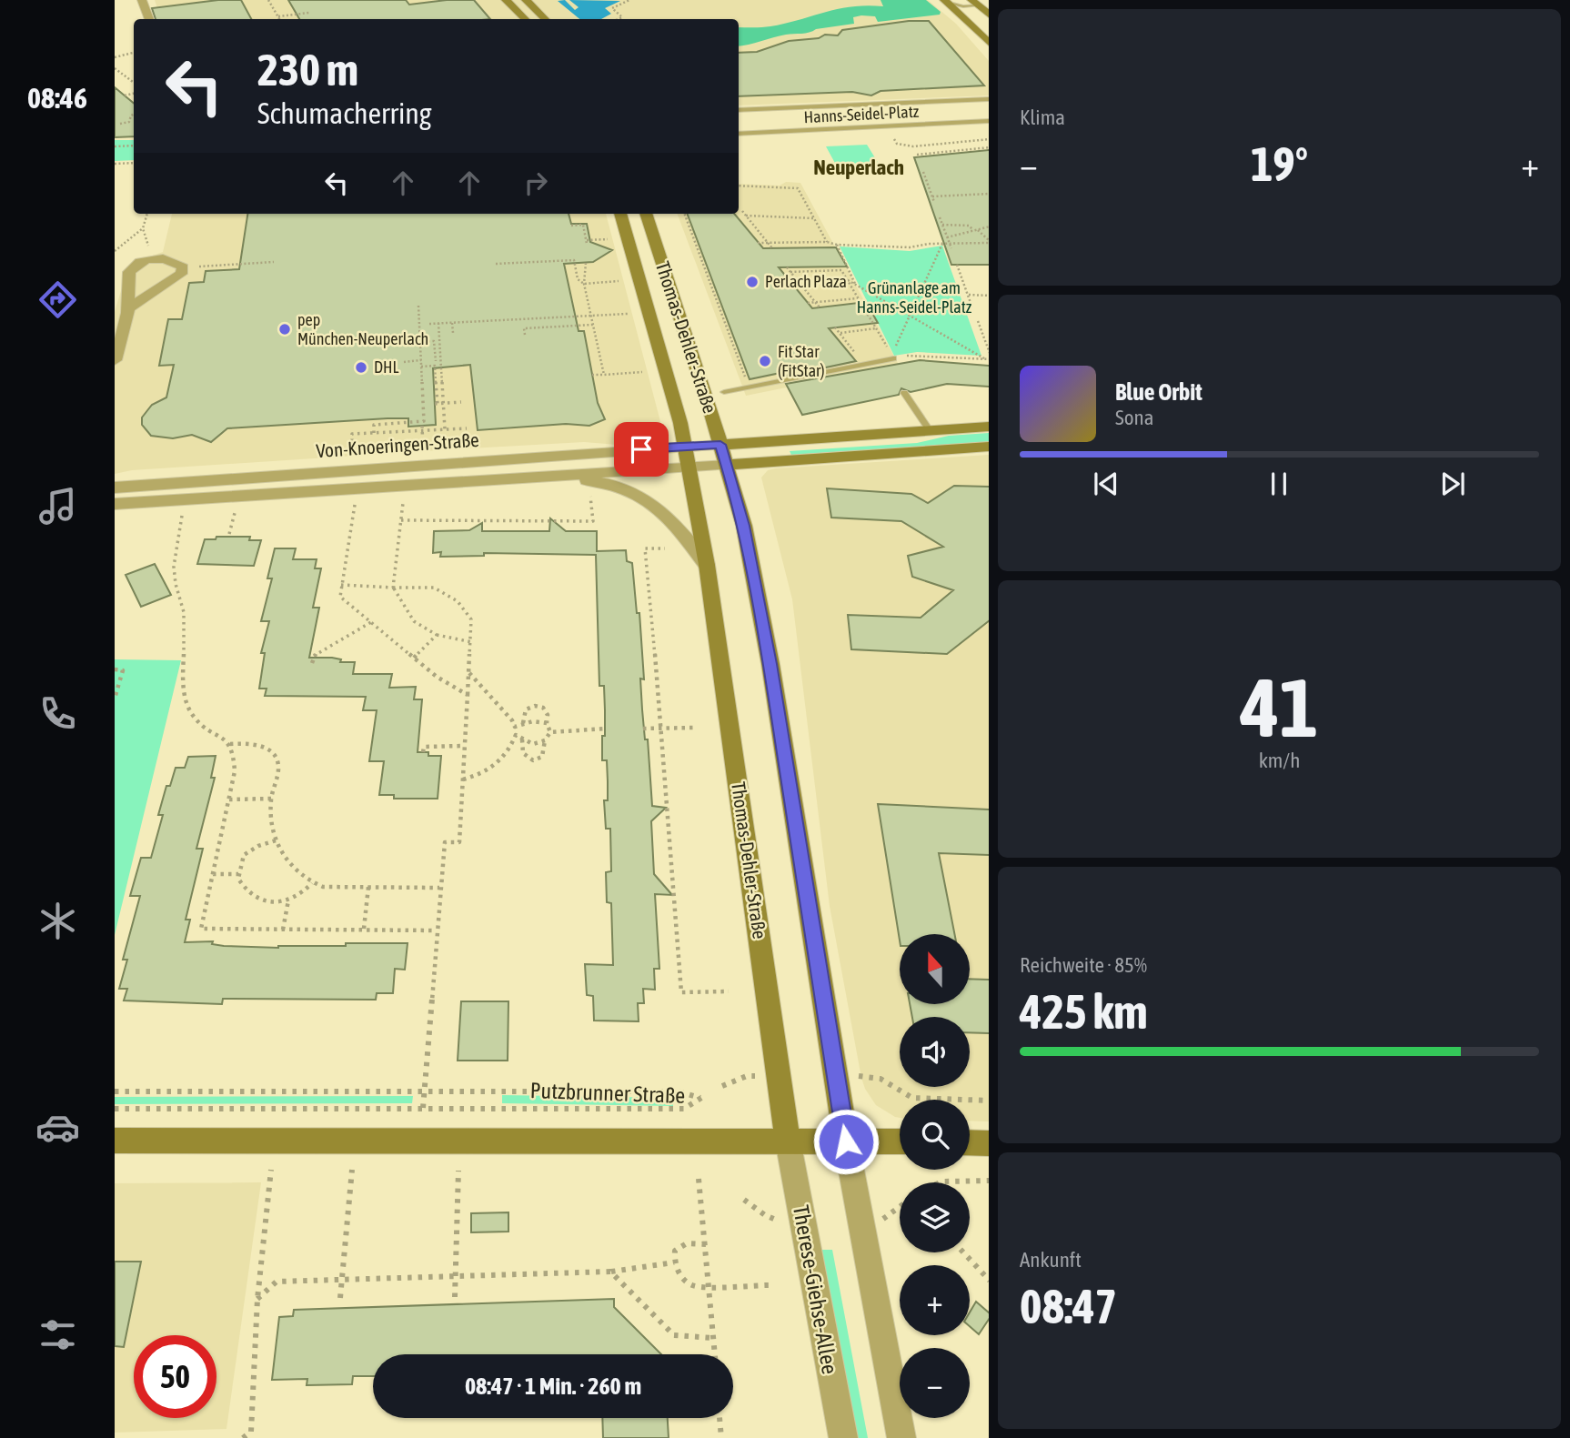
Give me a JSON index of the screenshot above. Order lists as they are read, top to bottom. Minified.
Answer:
{"streets":{"main road":["Thomas-Dehler-Straße","Von-Knoeringen-Straße"],"street":["Therese-Giehse-Allee"],"lane":["Hanns-Seidel-Platz"],"path":["Putzbrunner Straße"]},"crossings":[["Thomas-Dehler-Straße","Von-Knoeringen-Straße"],["Thomas-Dehler-Straße","Therese-Giehse-Allee"]],"districts":["Neuperlach"],"parks":["Grünanlage am Hanns-Seidel-Platz"],"places":["Perlach Plaza","pep München-Neuperlach","Fit Star (FitStar)","DHL"],"north":"top","page":{"tabs":"08:46","tile":["Klima",["41","km/h"],["Reichweite · 85%","425 km"],["Ankunft","08:47"]],"turn":["230 m","Schumacherring"],"heat":["−","19°","+"],"song":["Blue Orbit","Sona"],"map_buttons":["+","−"],"limit":"50","trip":"08:47 · 1 Min. · 260 m"}}
